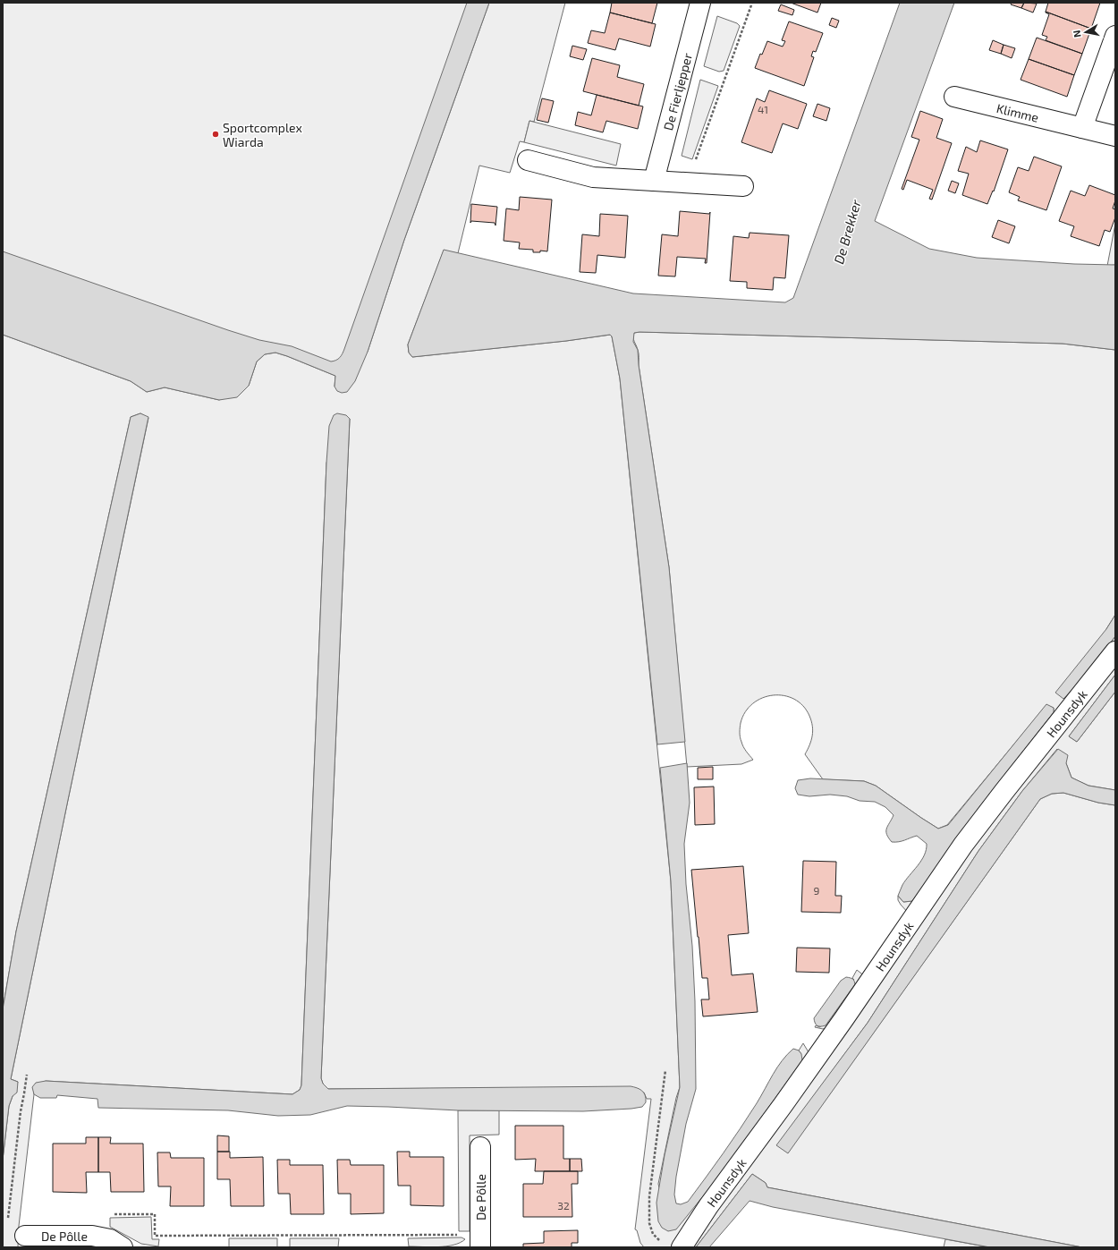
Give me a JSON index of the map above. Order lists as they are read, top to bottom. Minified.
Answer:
{"streets":{"street":["De Fierljepper","Klimme","Hounsdyk","De Pôlle"]},"water":["De Brekker"],"places":["Sportcomplex Wiarda"],"house_numbers":["41","9","32"],"north":"left"}
